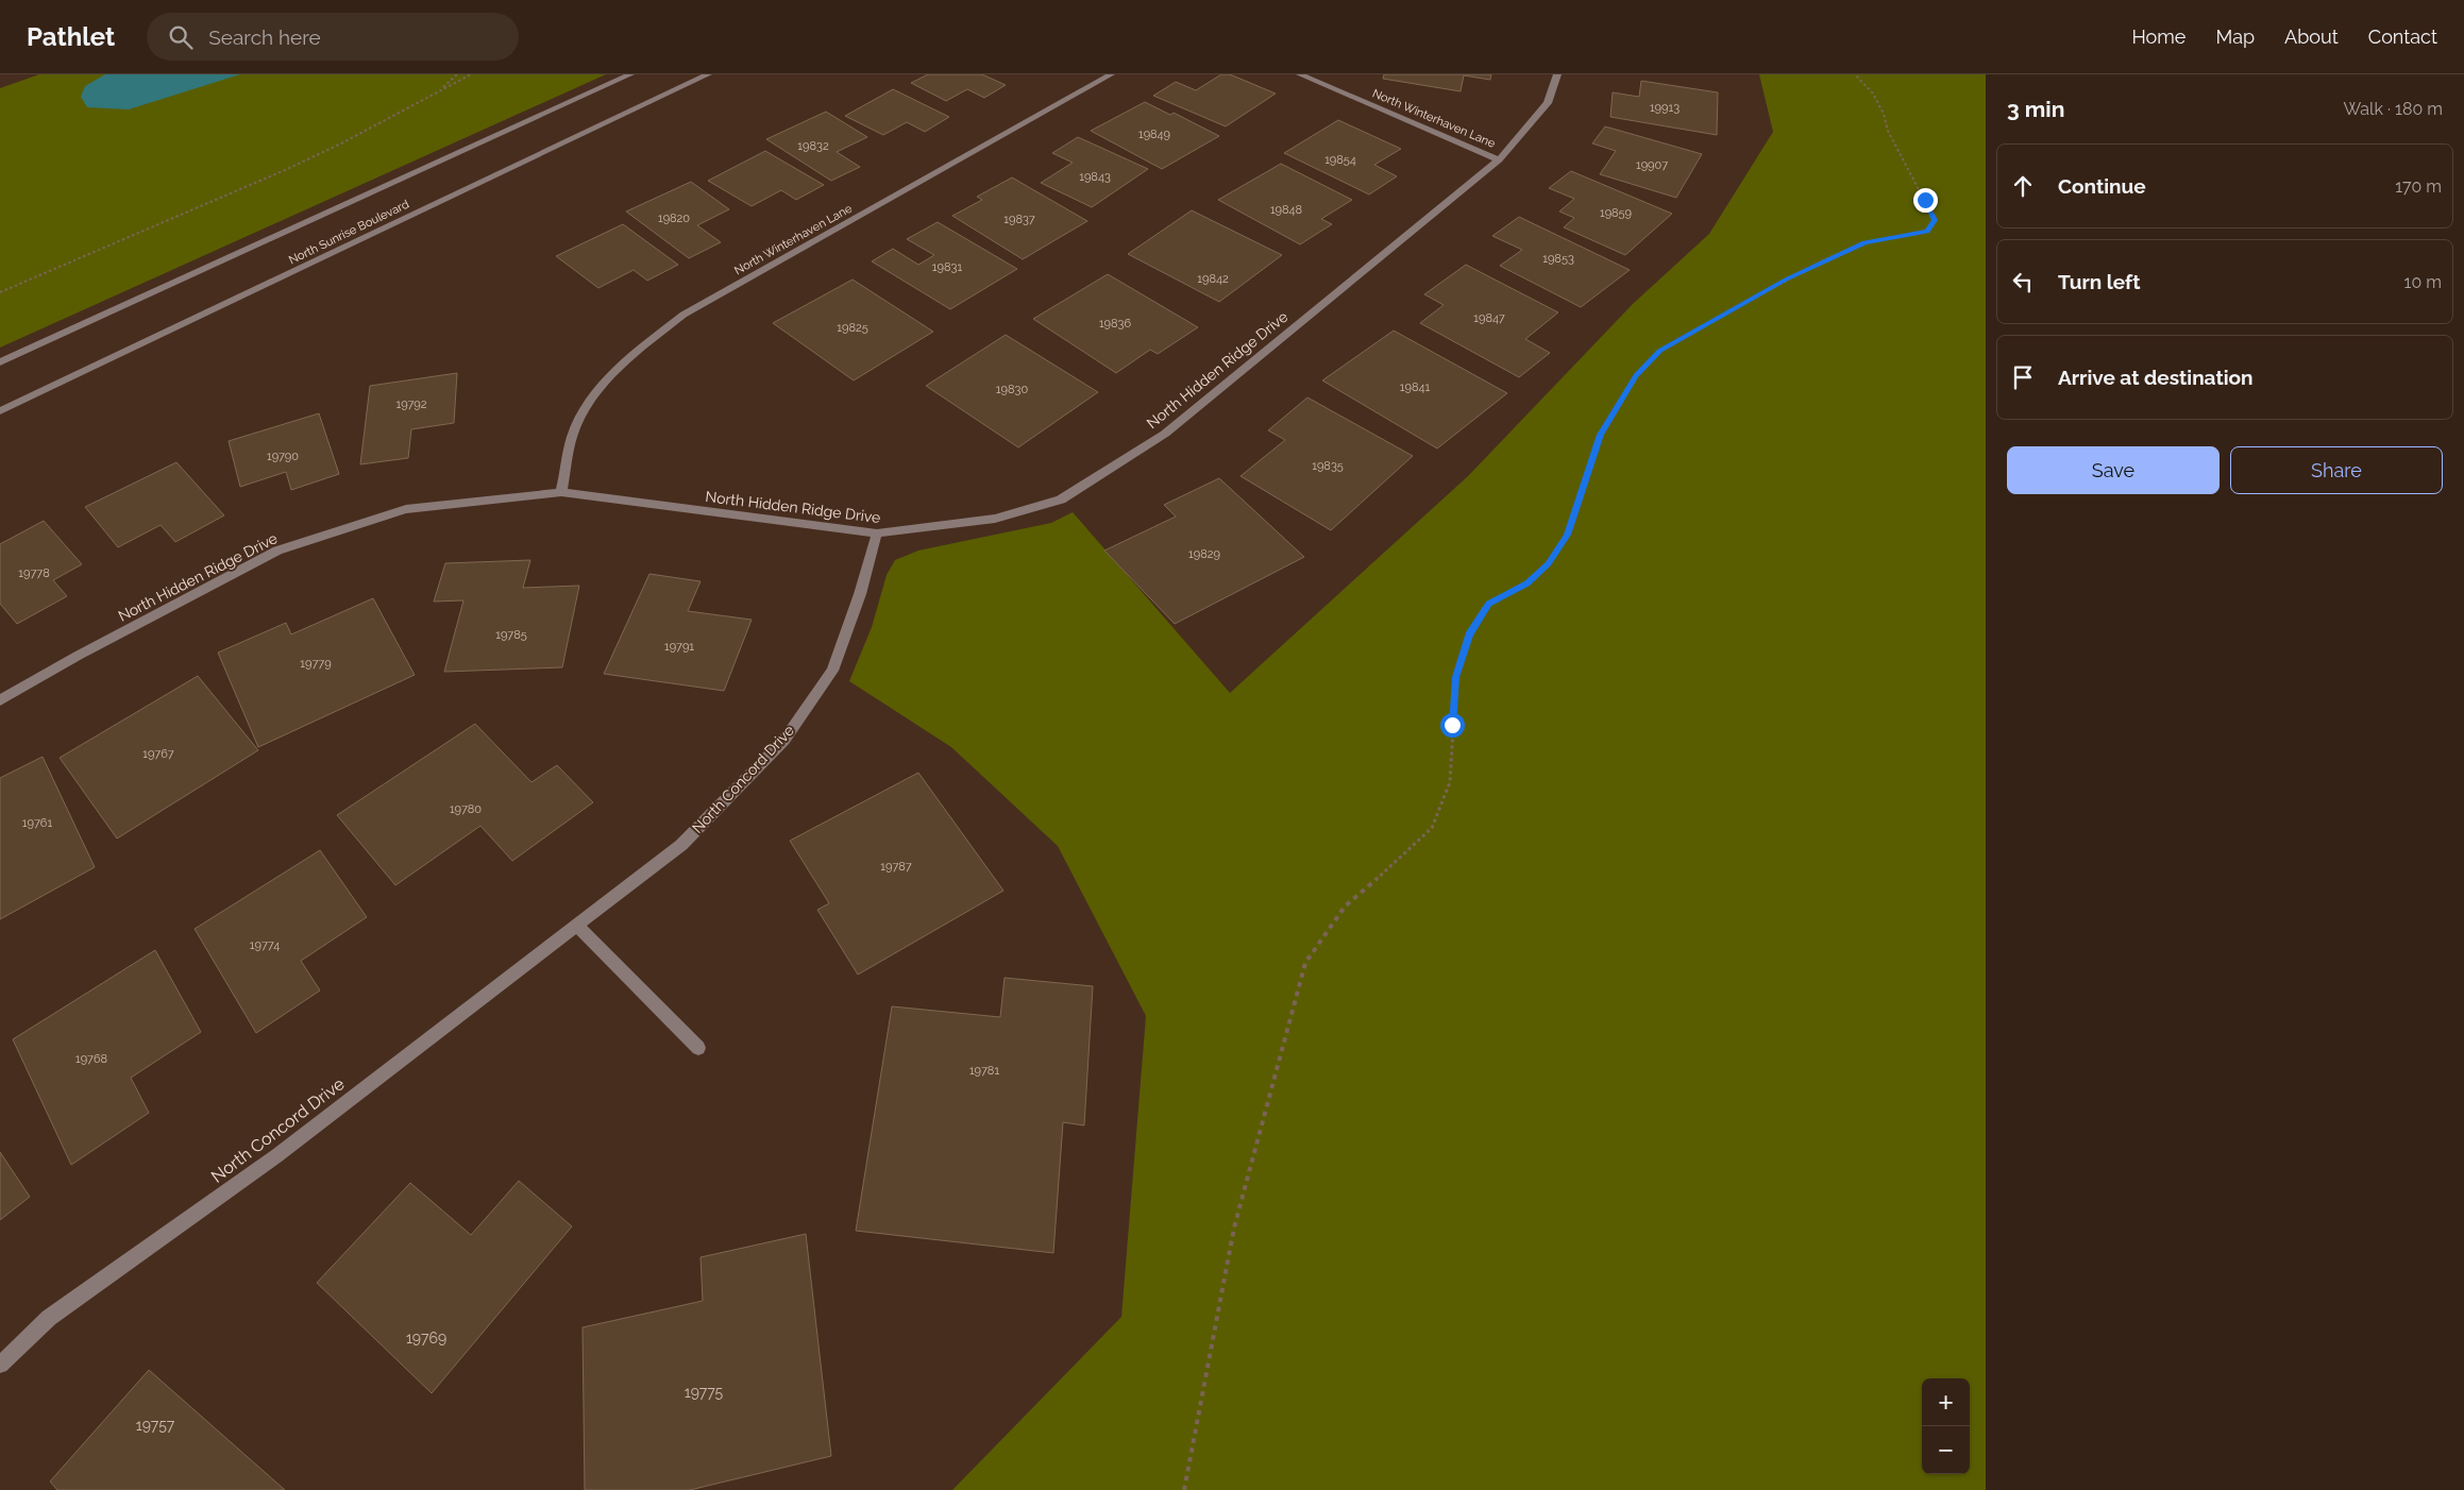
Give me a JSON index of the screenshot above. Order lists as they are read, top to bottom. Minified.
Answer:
{"streets":{"street":["North Winterhaven Lane","North Sunrise Boulevard","North Hidden Ridge Drive","North Concord Drive"]},"crossings":[["North Winterhaven Lane","North Hidden Ridge Drive"],["North Hidden Ridge Drive","North Concord Drive"]],"house_numbers":["19913","19849","19832","19854","19907","19843","19848","19859","19820","19837","19853","19831","19842","19847","19836","19825","19841","19830","19792","19790","19835","19829","19778","19785","19791","19779","19767","19780","19761","19787","19774","19768","19781","19769","19775","19757"],"page":{"header":"Pathlet","search":"Search here","nav":["Home","Map","About","Contact"],"heading":["3 min","Walk · 180 m"],"list":[["Continue","170 m"],["Turn left","10 m"],"Arrive at destination"],"buttons":["Save","Share"],"map_buttons":["+","−"]}}
